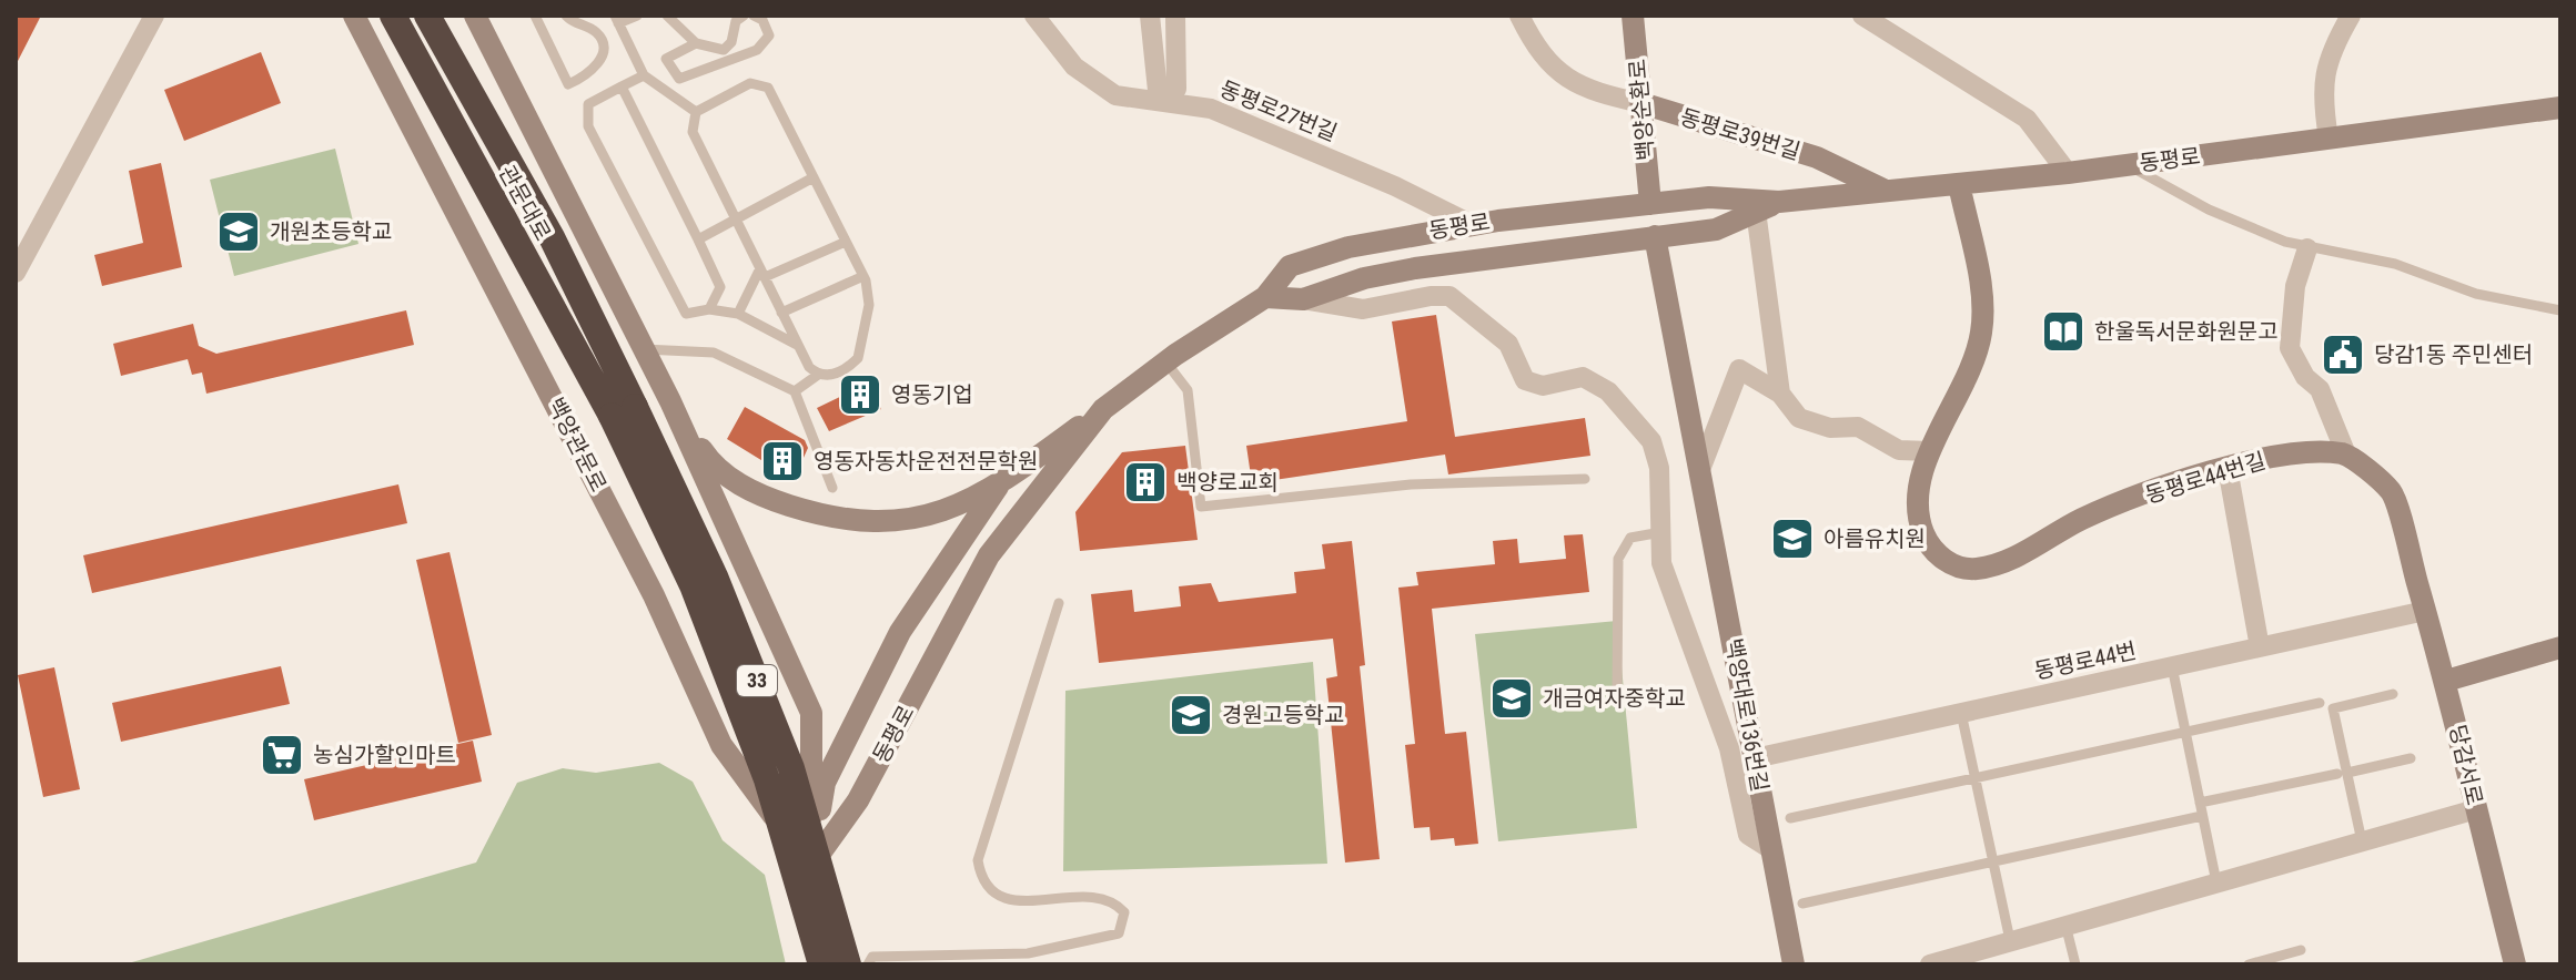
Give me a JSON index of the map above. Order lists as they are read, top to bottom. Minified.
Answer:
{"streets":{"highway":["관문대로","33"],"main road":["백양순환로","동평로39번길","동평로","백양관문로","동평로44번길","백양대로136번길","당감서로"],"street":["동평로27번길","동평로44번"]},"crossings":[["백양순환로","동평로39번길"],["백양순환로","동평로"],["동평로27번길","동평로"],["동평로39번길","동평로"],["동평로","백양관문로"],["동평로","동평로44번길"],["동평로","백양대로136번길"],["관문대로","33"],["동평로44번","백양대로136번길"]],"places":{"school or university":["개원초등학교","아름유치원","개금여자중학교","경원고등학교"],"library":["한울독서문화원문고"],"public building":["당감1동 주민센터"],"building":["영동기업","영동자동차운전전문학원","백양로교회"],"supermarket":["농심가할인마트"]}}
